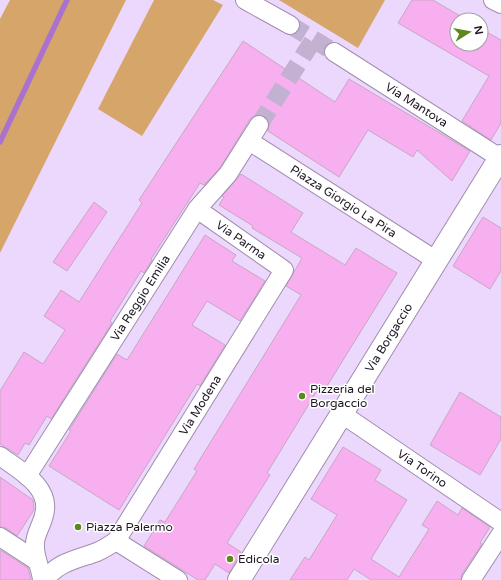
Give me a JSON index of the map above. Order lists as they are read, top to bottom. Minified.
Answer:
{"streets":{"main road":["Via Borgaccio"],"street":["Via Mantova","Piazza Giorgio La Pira","Via Parma","Via Reggio Emilia","Via Modena","Via Torino"]},"crossings":[["Via Mantova","Via Borgaccio"],["Piazza Giorgio La Pira","Via Reggio Emilia"],["Piazza Giorgio La Pira","Via Borgaccio"],["Via Parma","Via Reggio Emilia"],["Via Parma","Via Modena"],["Via Borgaccio","Via Torino"]],"places":["Pizzeria del Borgaccio","Piazza Palermo","Edicola"],"north":"right"}
